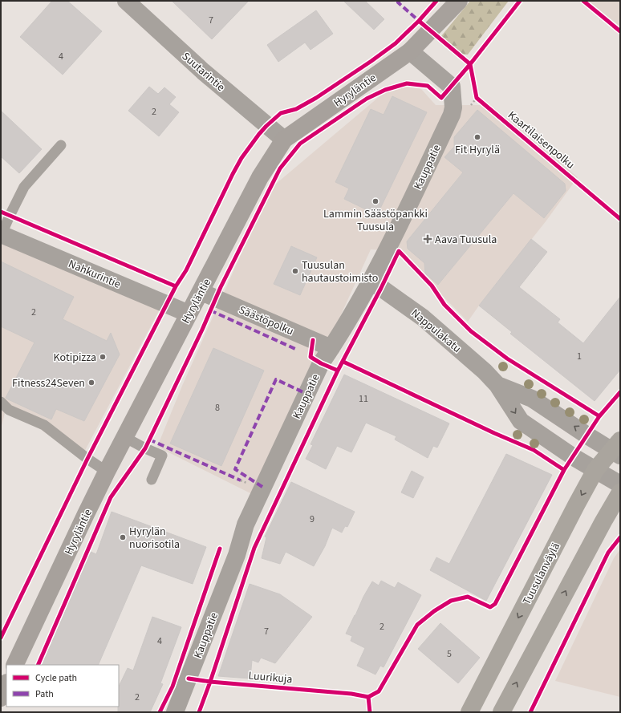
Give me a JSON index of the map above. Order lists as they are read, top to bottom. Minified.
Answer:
{"streets":{"main road":["Tuusulanväylä"],"street":["Suutarintie","Hyryläntie","Kauppatie","Nahkurintie","Säästöpolku","Nappulakatu"],"cycle path":["Kaartilaisenpolku","Luurikuja"]},"crossings":[["Suutarintie","Hyryläntie"],["Hyryläntie","Kauppatie"],["Hyryläntie","Nahkurintie"],["Hyryläntie","Säästöpolku"],["Kauppatie","Säästöpolku"],["Kauppatie","Nappulakatu"],["Nappulakatu","Tuusulanväylä"]],"places":{"other":["Fit Hyrylä","Lammin Säästöpankki Tuusula","Tuusulan hautaustoimisto","Kotipizza","Fitness24Seven","Hyrylän nuorisotila"],"health":["Aava Tuusula"]},"house_numbers":["7","4","2","2","1","11","8","9","2","7","4","5","2"],"legend":["Cycle path","Path"]}
